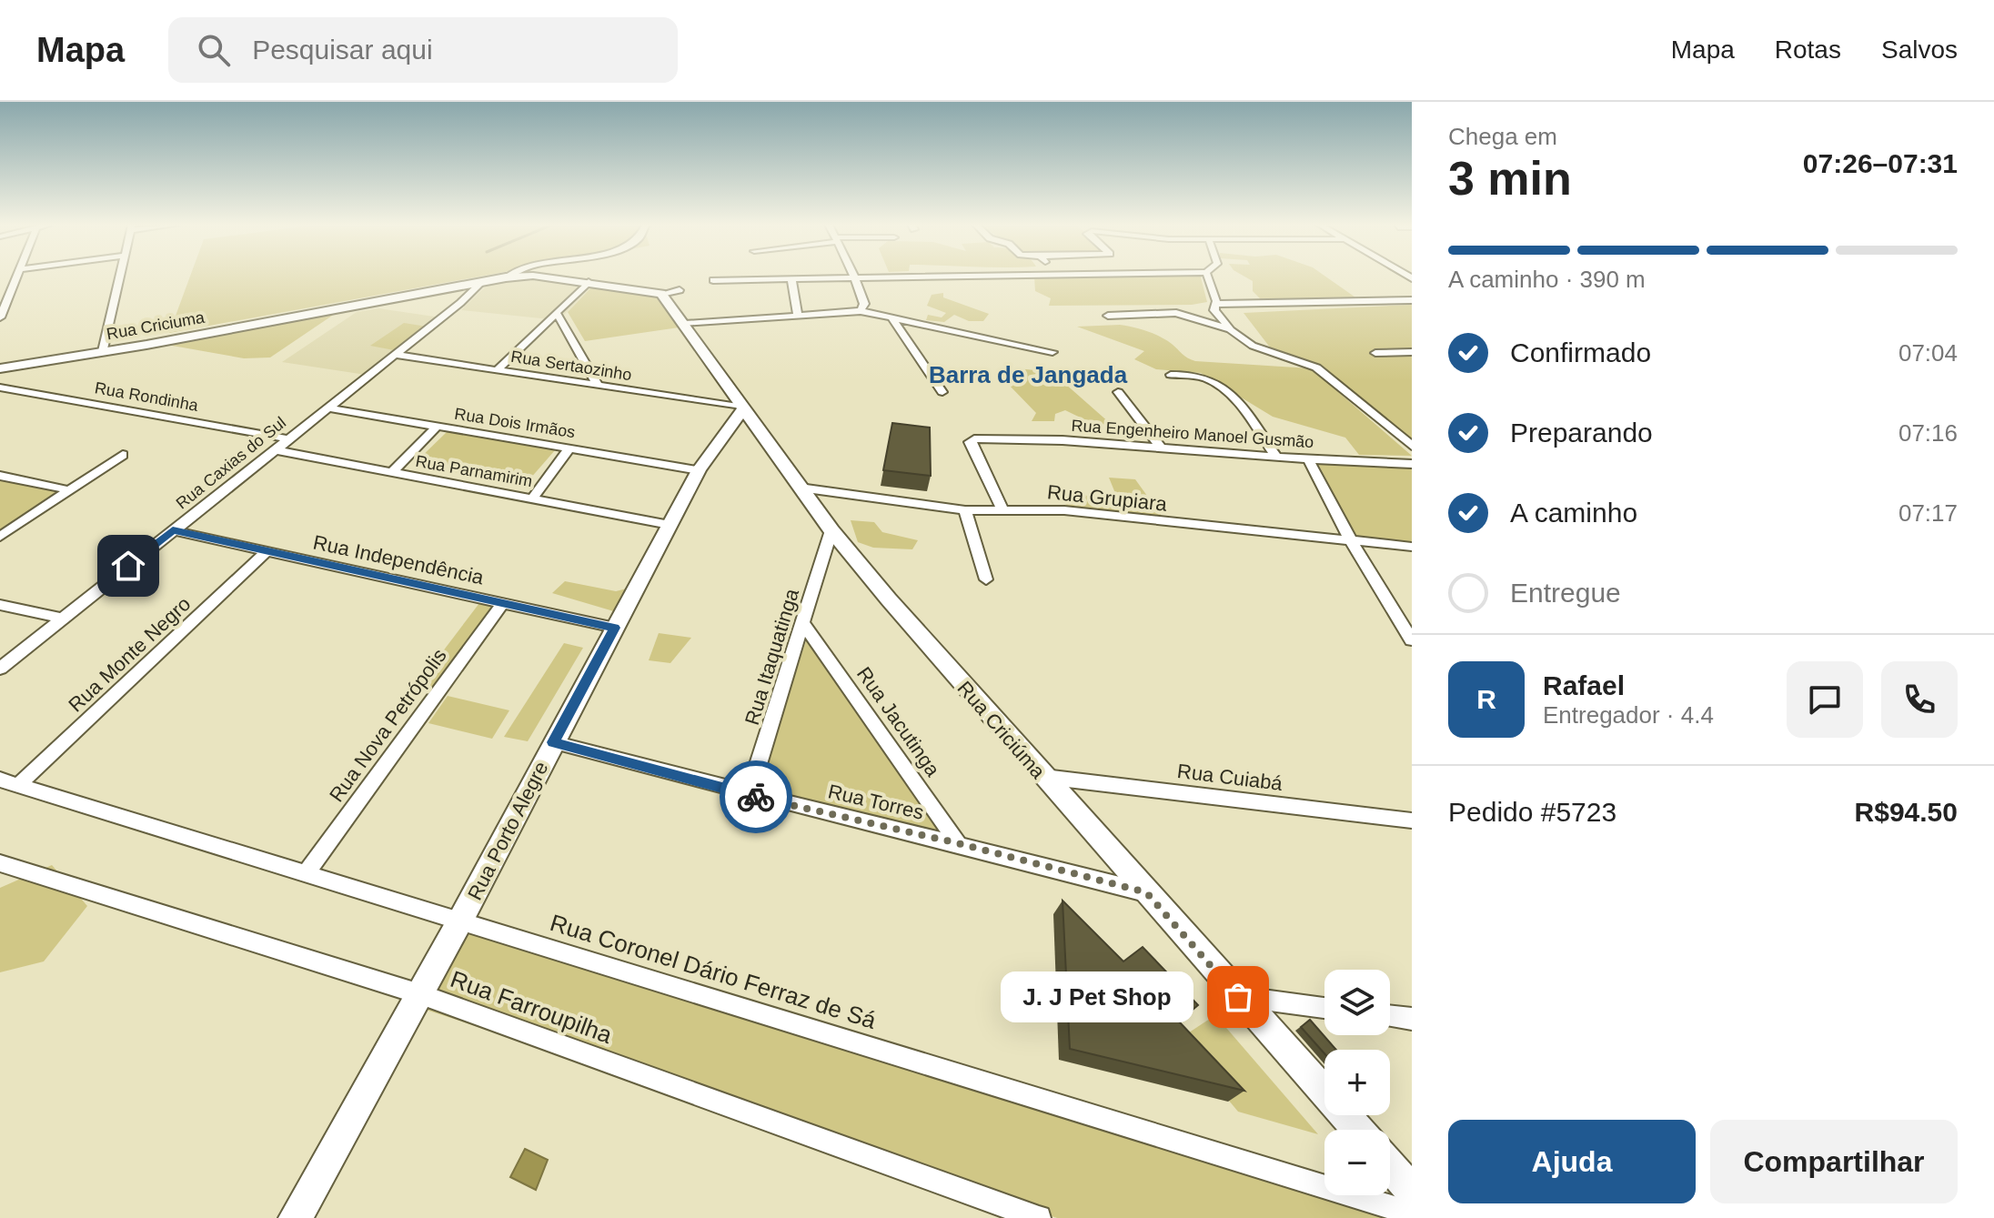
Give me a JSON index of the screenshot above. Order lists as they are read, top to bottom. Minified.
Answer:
{"streets":{"main road":["Rua Criciuma","Rua Criciúma","Rua Porto Alegre"],"street":["Rua Sertaozinho","Rua Rondinha","Rua Dois Irmãos","Rua Engenheiro Manoel Gusmão","Rua Caxias do Sul","Rua Parnamirim","Rua Grupiara","Rua Independência","Rua Monte Negro","Rua Itaquatinga","Rua Jacutinga","Rua Nova Petrópolis","Rua Cuiabá","Rua Torres","Rua Coronel Dário Ferraz de Sá","Rua Farroupilha"]},"crossings":[["Rua Criciuma","Rua Caxias do Sul"],["Rua Criciuma","Rua Criciúma"],["Rua Sertaozinho","Rua Caxias do Sul"],["Rua Sertaozinho","Rua Criciúma"],["Rua Sertaozinho","Rua Porto Alegre"],["Rua Rondinha","Rua Caxias do Sul"],["Rua Dois Irmãos","Rua Caxias do Sul"],["Rua Dois Irmãos","Rua Porto Alegre"],["Rua Engenheiro Manoel Gusmão","Rua Grupiara"],["Rua Caxias do Sul","Rua Parnamirim"],["Rua Caxias do Sul","Rua Independência"],["Rua Parnamirim","Rua Porto Alegre"],["Rua Grupiara","Rua Criciúma"],["Rua Independência","Rua Monte Negro"],["Rua Independência","Rua Nova Petrópolis"],["Rua Independência","Rua Porto Alegre"],["Rua Monte Negro","Rua Coronel Dário Ferraz de Sá"],["Rua Itaquatinga","Rua Jacutinga"],["Rua Itaquatinga","Rua Criciúma"],["Rua Itaquatinga","Rua Torres"],["Rua Jacutinga","Rua Torres"],["Rua Nova Petrópolis","Rua Coronel Dário Ferraz de Sá"],["Rua Criciúma","Rua Cuiabá"],["Rua Criciúma","Rua Torres"],["Rua Criciúma","Rua Porto Alegre"],["Rua Torres","Rua Porto Alegre"],["Rua Porto Alegre","Rua Coronel Dário Ferraz de Sá"],["Rua Porto Alegre","Rua Farroupilha"]],"districts":["Barra de Jangada"],"places":["J. J Pet Shop"],"page":{"header":"Mapa","search":"Pesquisar aqui","nav":["Mapa","Rotas","Salvos"],"heading":["3 min","Chega em","07:26–07:31"],"panel":["Rafael","Entregador · 4.4","Pedido #5723","R$94.50"],"bar":"A caminho · 390 m","list":[["Confirmado","07:04"],["Preparando","07:16"],["A caminho","07:17"],"Entregue"],"round":"R","map_buttons":["+","−"],"bubble":"J. J Pet Shop","buttons":["Ajuda","Compartilhar"]}}
